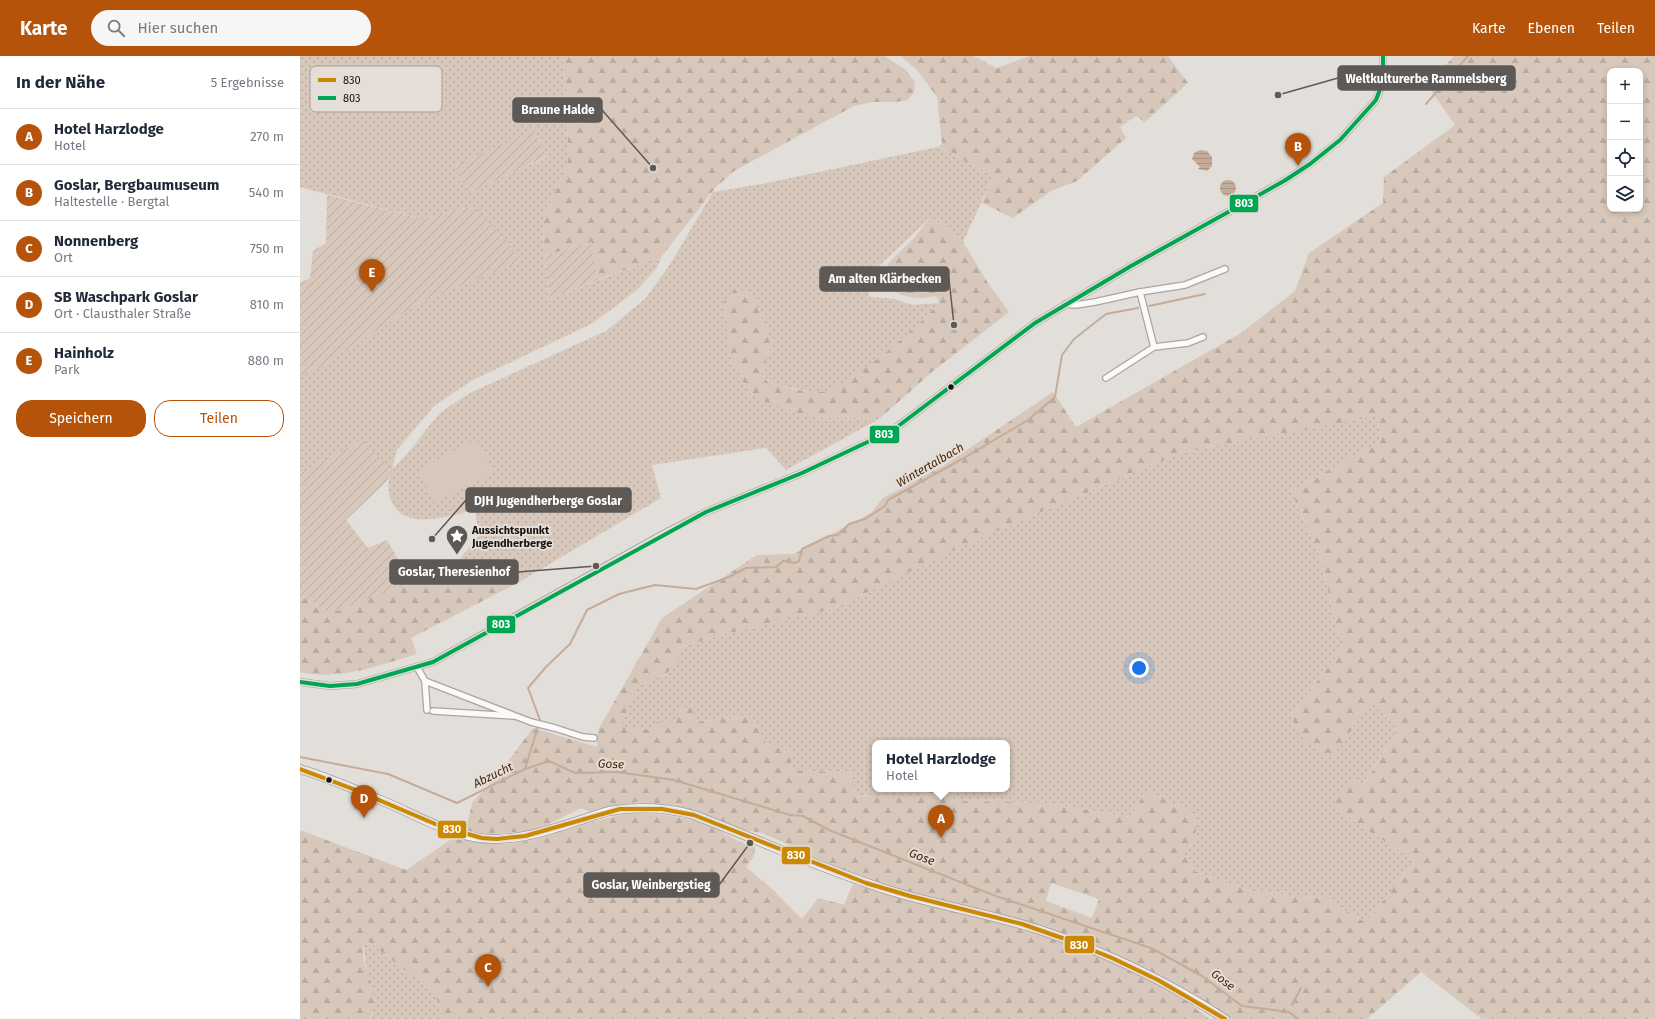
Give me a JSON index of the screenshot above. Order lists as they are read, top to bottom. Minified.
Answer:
{"water":["Wintertalbach","Gose","Abzucht"],"places":{"other":["Weltkulturerbe Rammelsberg","Braune Halde","Am alten Klärbecken","DJH Jugendherberge Goslar","Goslar, Theresienhof","Goslar, Weinbergstieg"],"place":["Aussichtspunkt Jugendherberge"]},"lines":["transit line 803","transit line 830"],"legend":["830","803"],"page":{"header":"Karte","search":"Hier suchen","nav":["Karte","Ebenen","Teilen"],"heading":["In der Nähe","5 Ergebnisse"],"map_buttons":["+","−"],"list":[{"mark":"A","name":"Hotel Harzlodge","note":"Hotel","value":"270 m"},{"mark":"B","name":"Goslar, Bergbaumuseum","note":"Haltestelle · Bergtal","value":"540 m"},{"mark":"C","name":"Nonnenberg","note":"Ort","value":"750 m"},{"mark":"D","name":"SB Waschpark Goslar","note":"Ort · Clausthaler Straße","value":"810 m"},{"mark":"E","name":"Hainholz","note":"Park","value":"880 m"}],"pins":["B","E","D","A","C"],"buttons":["Speichern","Teilen"],"popup":["Hotel Harzlodge","Hotel"]}}
